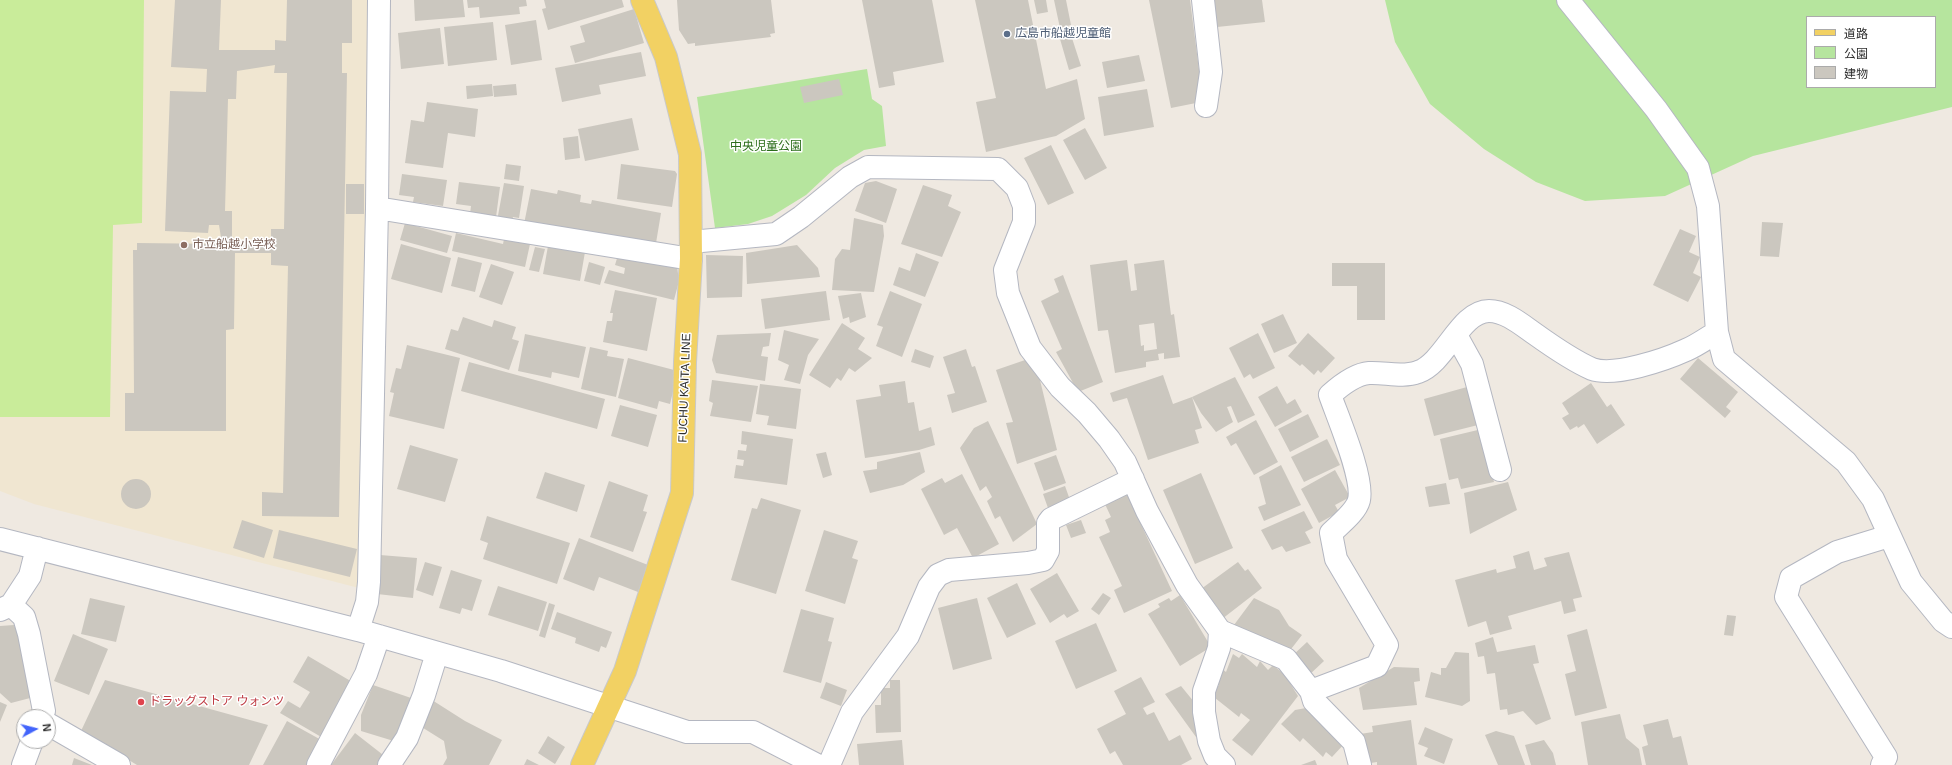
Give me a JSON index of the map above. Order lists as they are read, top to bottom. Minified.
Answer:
{"streets":{"main road":["FUCHU KAITA LINE"]},"parks":["中央児童公園"],"places":["広島市船越児童館","市立船越小学校","ドラッグストア ウォンツ"],"legend":["道路","公園","建物"],"north":"right"}
